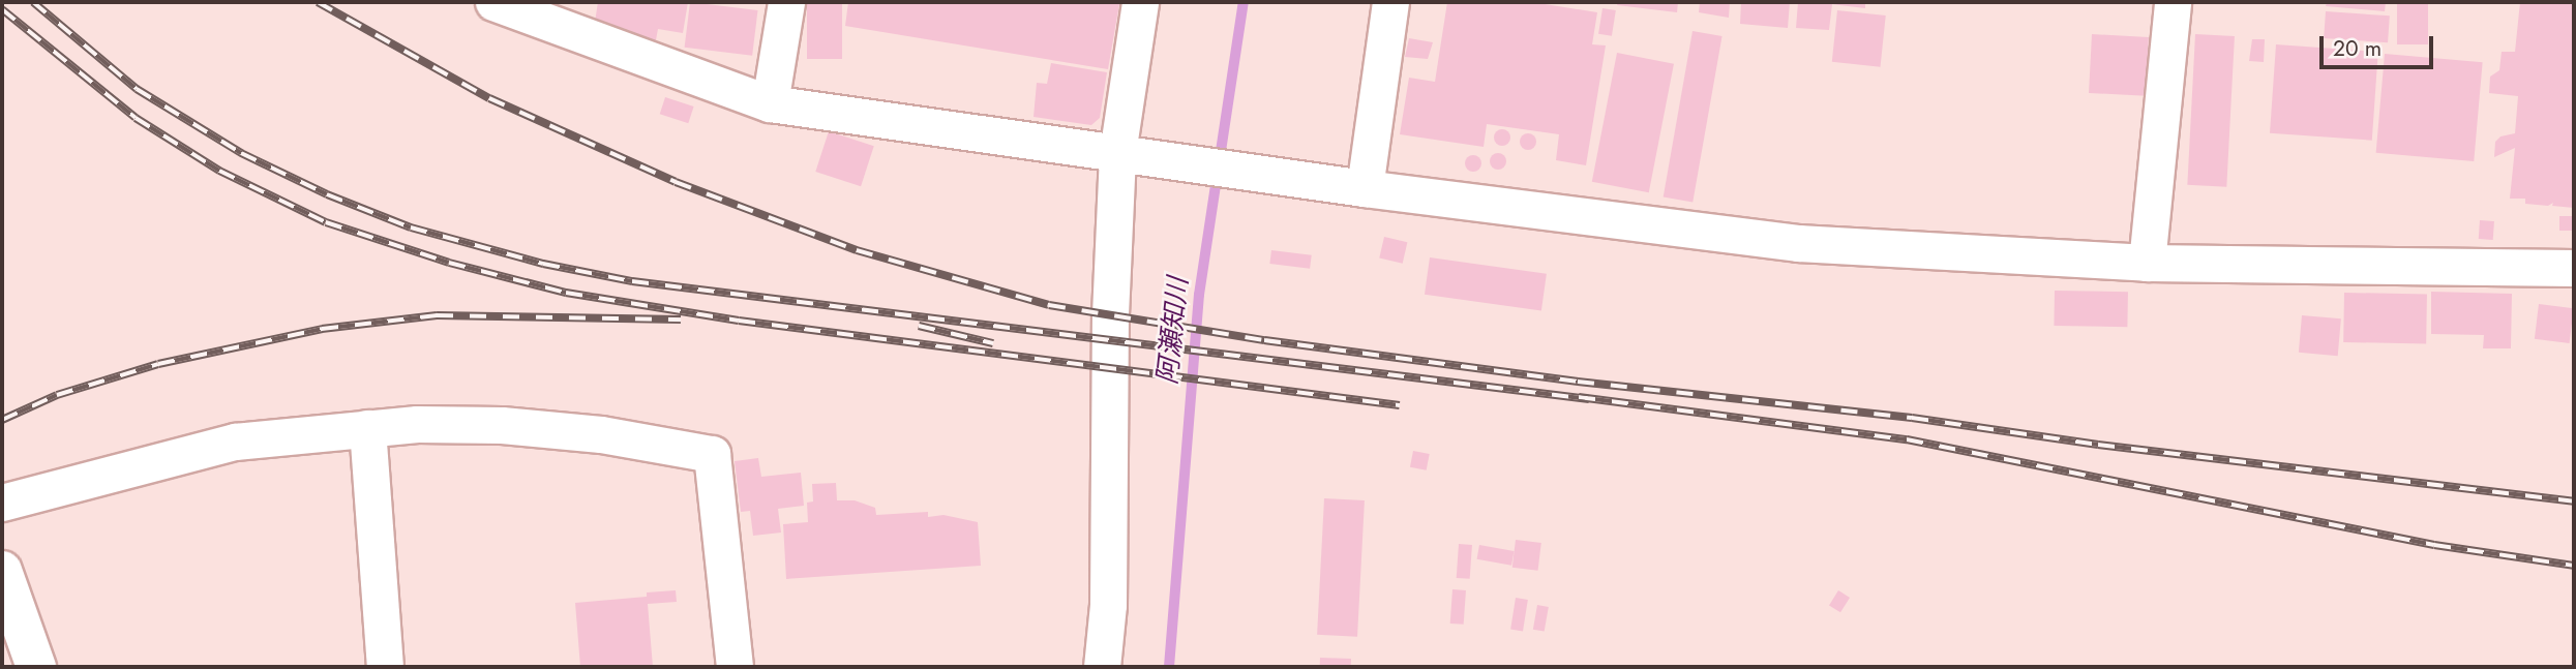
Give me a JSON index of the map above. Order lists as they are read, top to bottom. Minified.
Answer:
{"water":["阿瀬知川"],"scale_bar":"20 m"}
